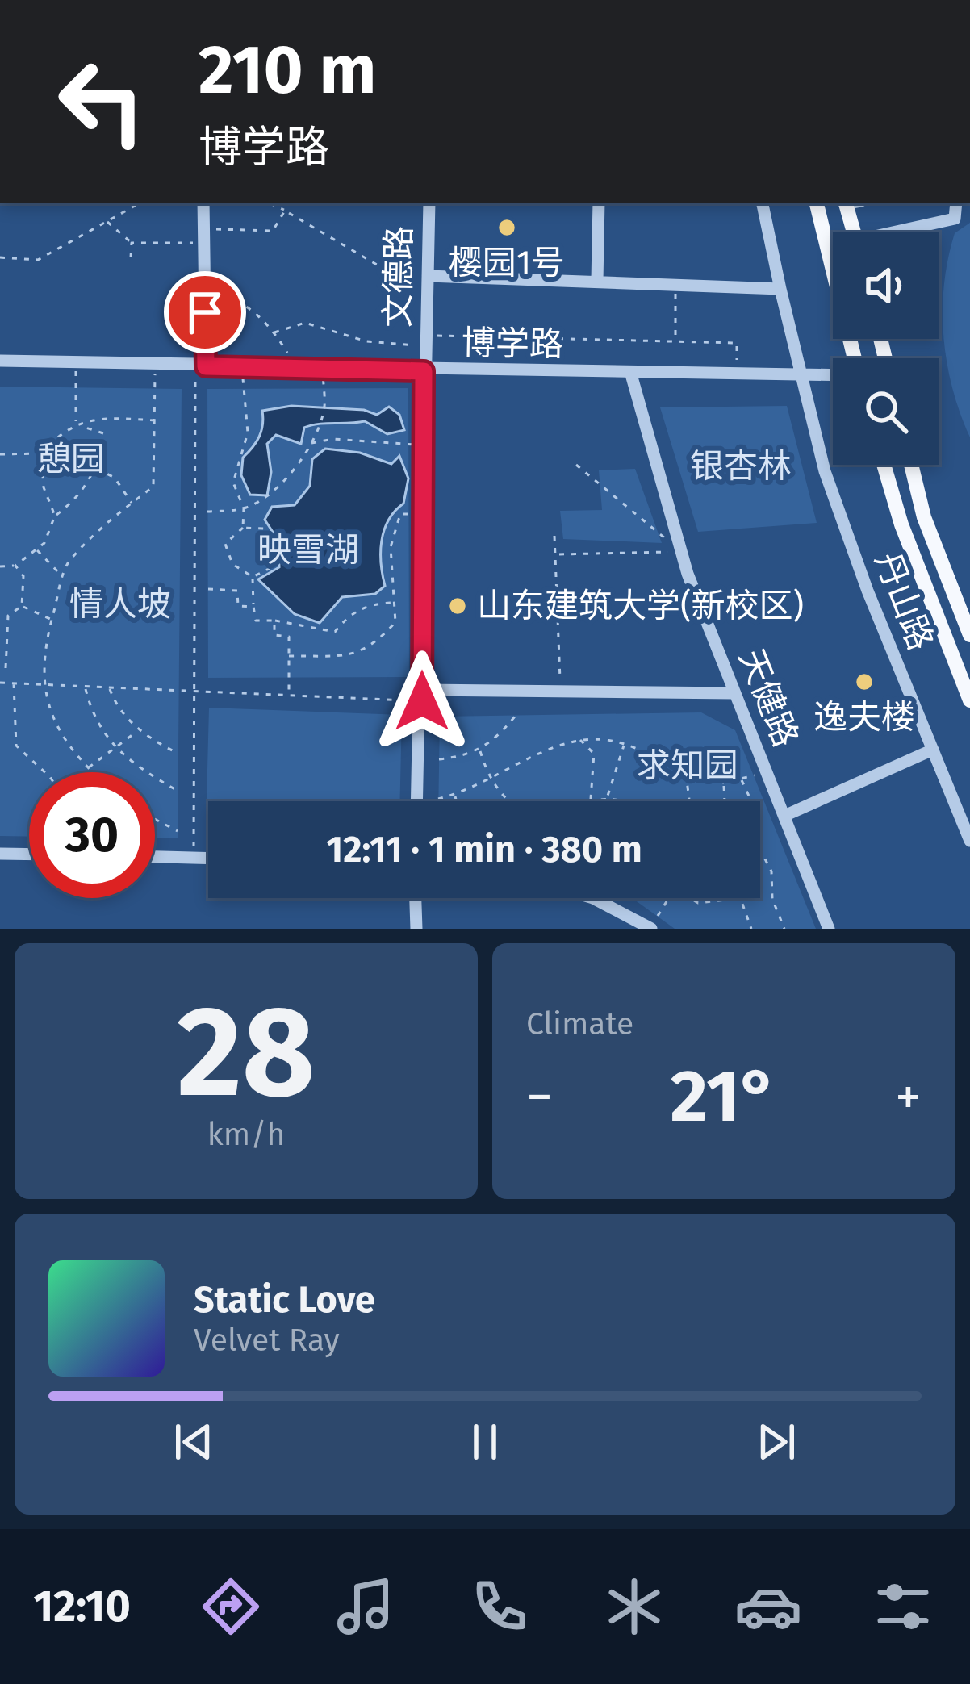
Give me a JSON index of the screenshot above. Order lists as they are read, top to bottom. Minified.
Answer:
{"streets":{"street":["文德路","博学路","丹山路","天健路"]},"crossings":[["文德路","博学路"],["博学路","丹山路"],["博学路","天健路"]],"parks":["憩园","银杏林","映雪湖","情人坡","求知园"],"places":["樱园1号","山东建筑大学(新校区)","逸夫楼"],"page":{"turn":["210 m","博学路"],"limit":"30","trip":"12:11 · 1 min · 380 m","tile":[["28","km/h"],"Climate"],"heat":["−","21°","+"],"song":["Static Love","Velvet Ray"],"tabs":"12:10"}}
